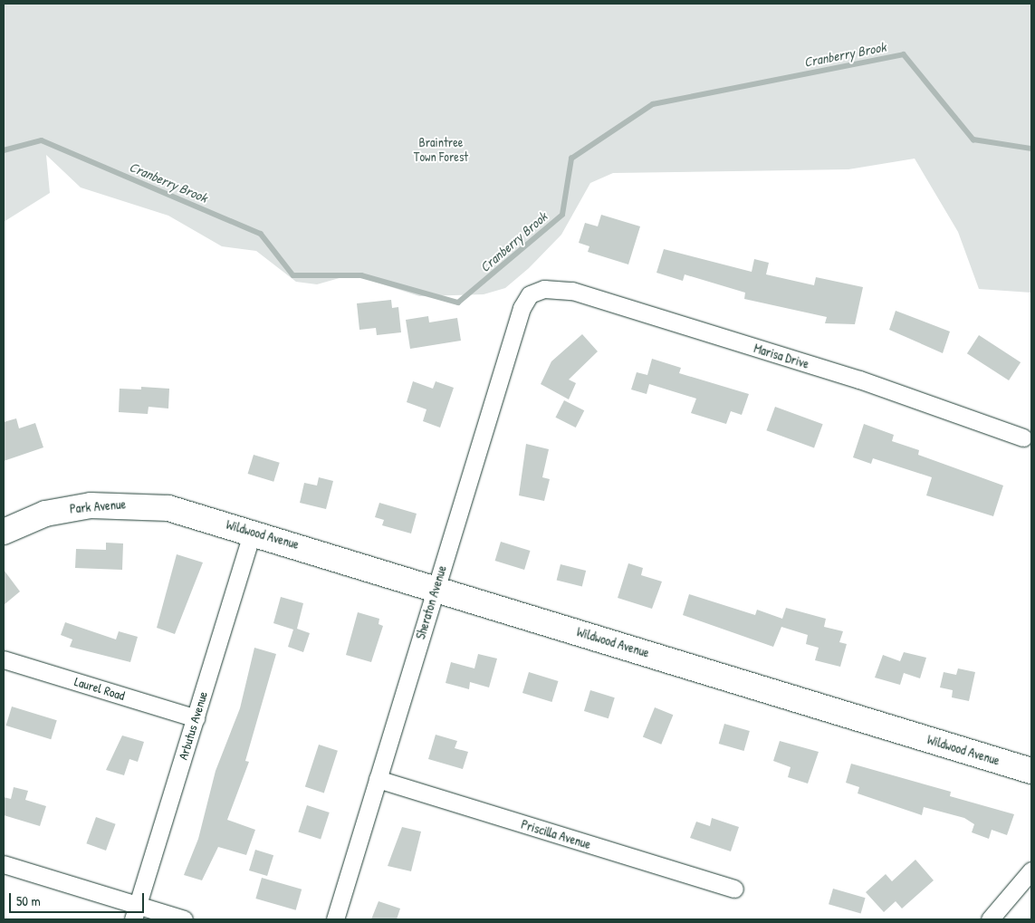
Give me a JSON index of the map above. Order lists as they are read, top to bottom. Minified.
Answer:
{"streets":{"street":["Marisa Drive","Park Avenue","Wildwood Avenue","Sheraton Avenue","Laurel Road","Arbutus Avenue","Priscilla Avenue"]},"crossings":[["Marisa Drive","Sheraton Avenue"],["Park Avenue","Wildwood Avenue"],["Wildwood Avenue","Sheraton Avenue"],["Wildwood Avenue","Arbutus Avenue"],["Sheraton Avenue","Priscilla Avenue"],["Laurel Road","Arbutus Avenue"]],"water":["Cranberry Brook"],"parks":["Braintree Town Forest"],"scale_bar":"50 m"}
